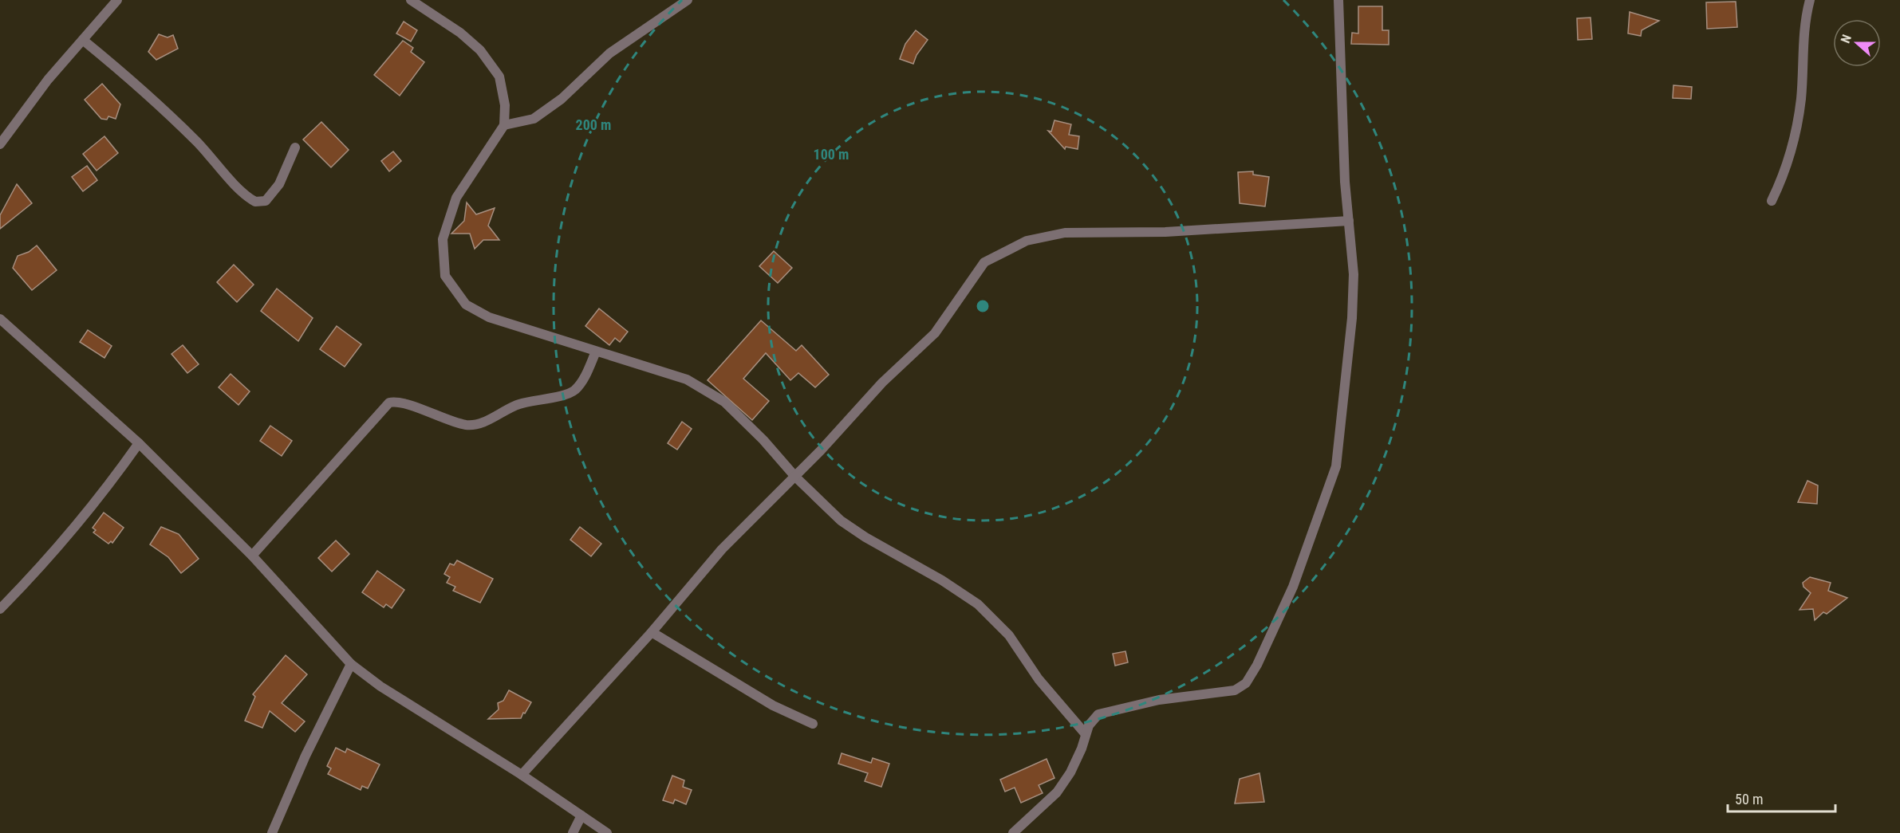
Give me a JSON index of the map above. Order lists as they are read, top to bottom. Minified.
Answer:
{"scale_bar":"50 m","north":"left","rings":["200 m","100 m"]}
